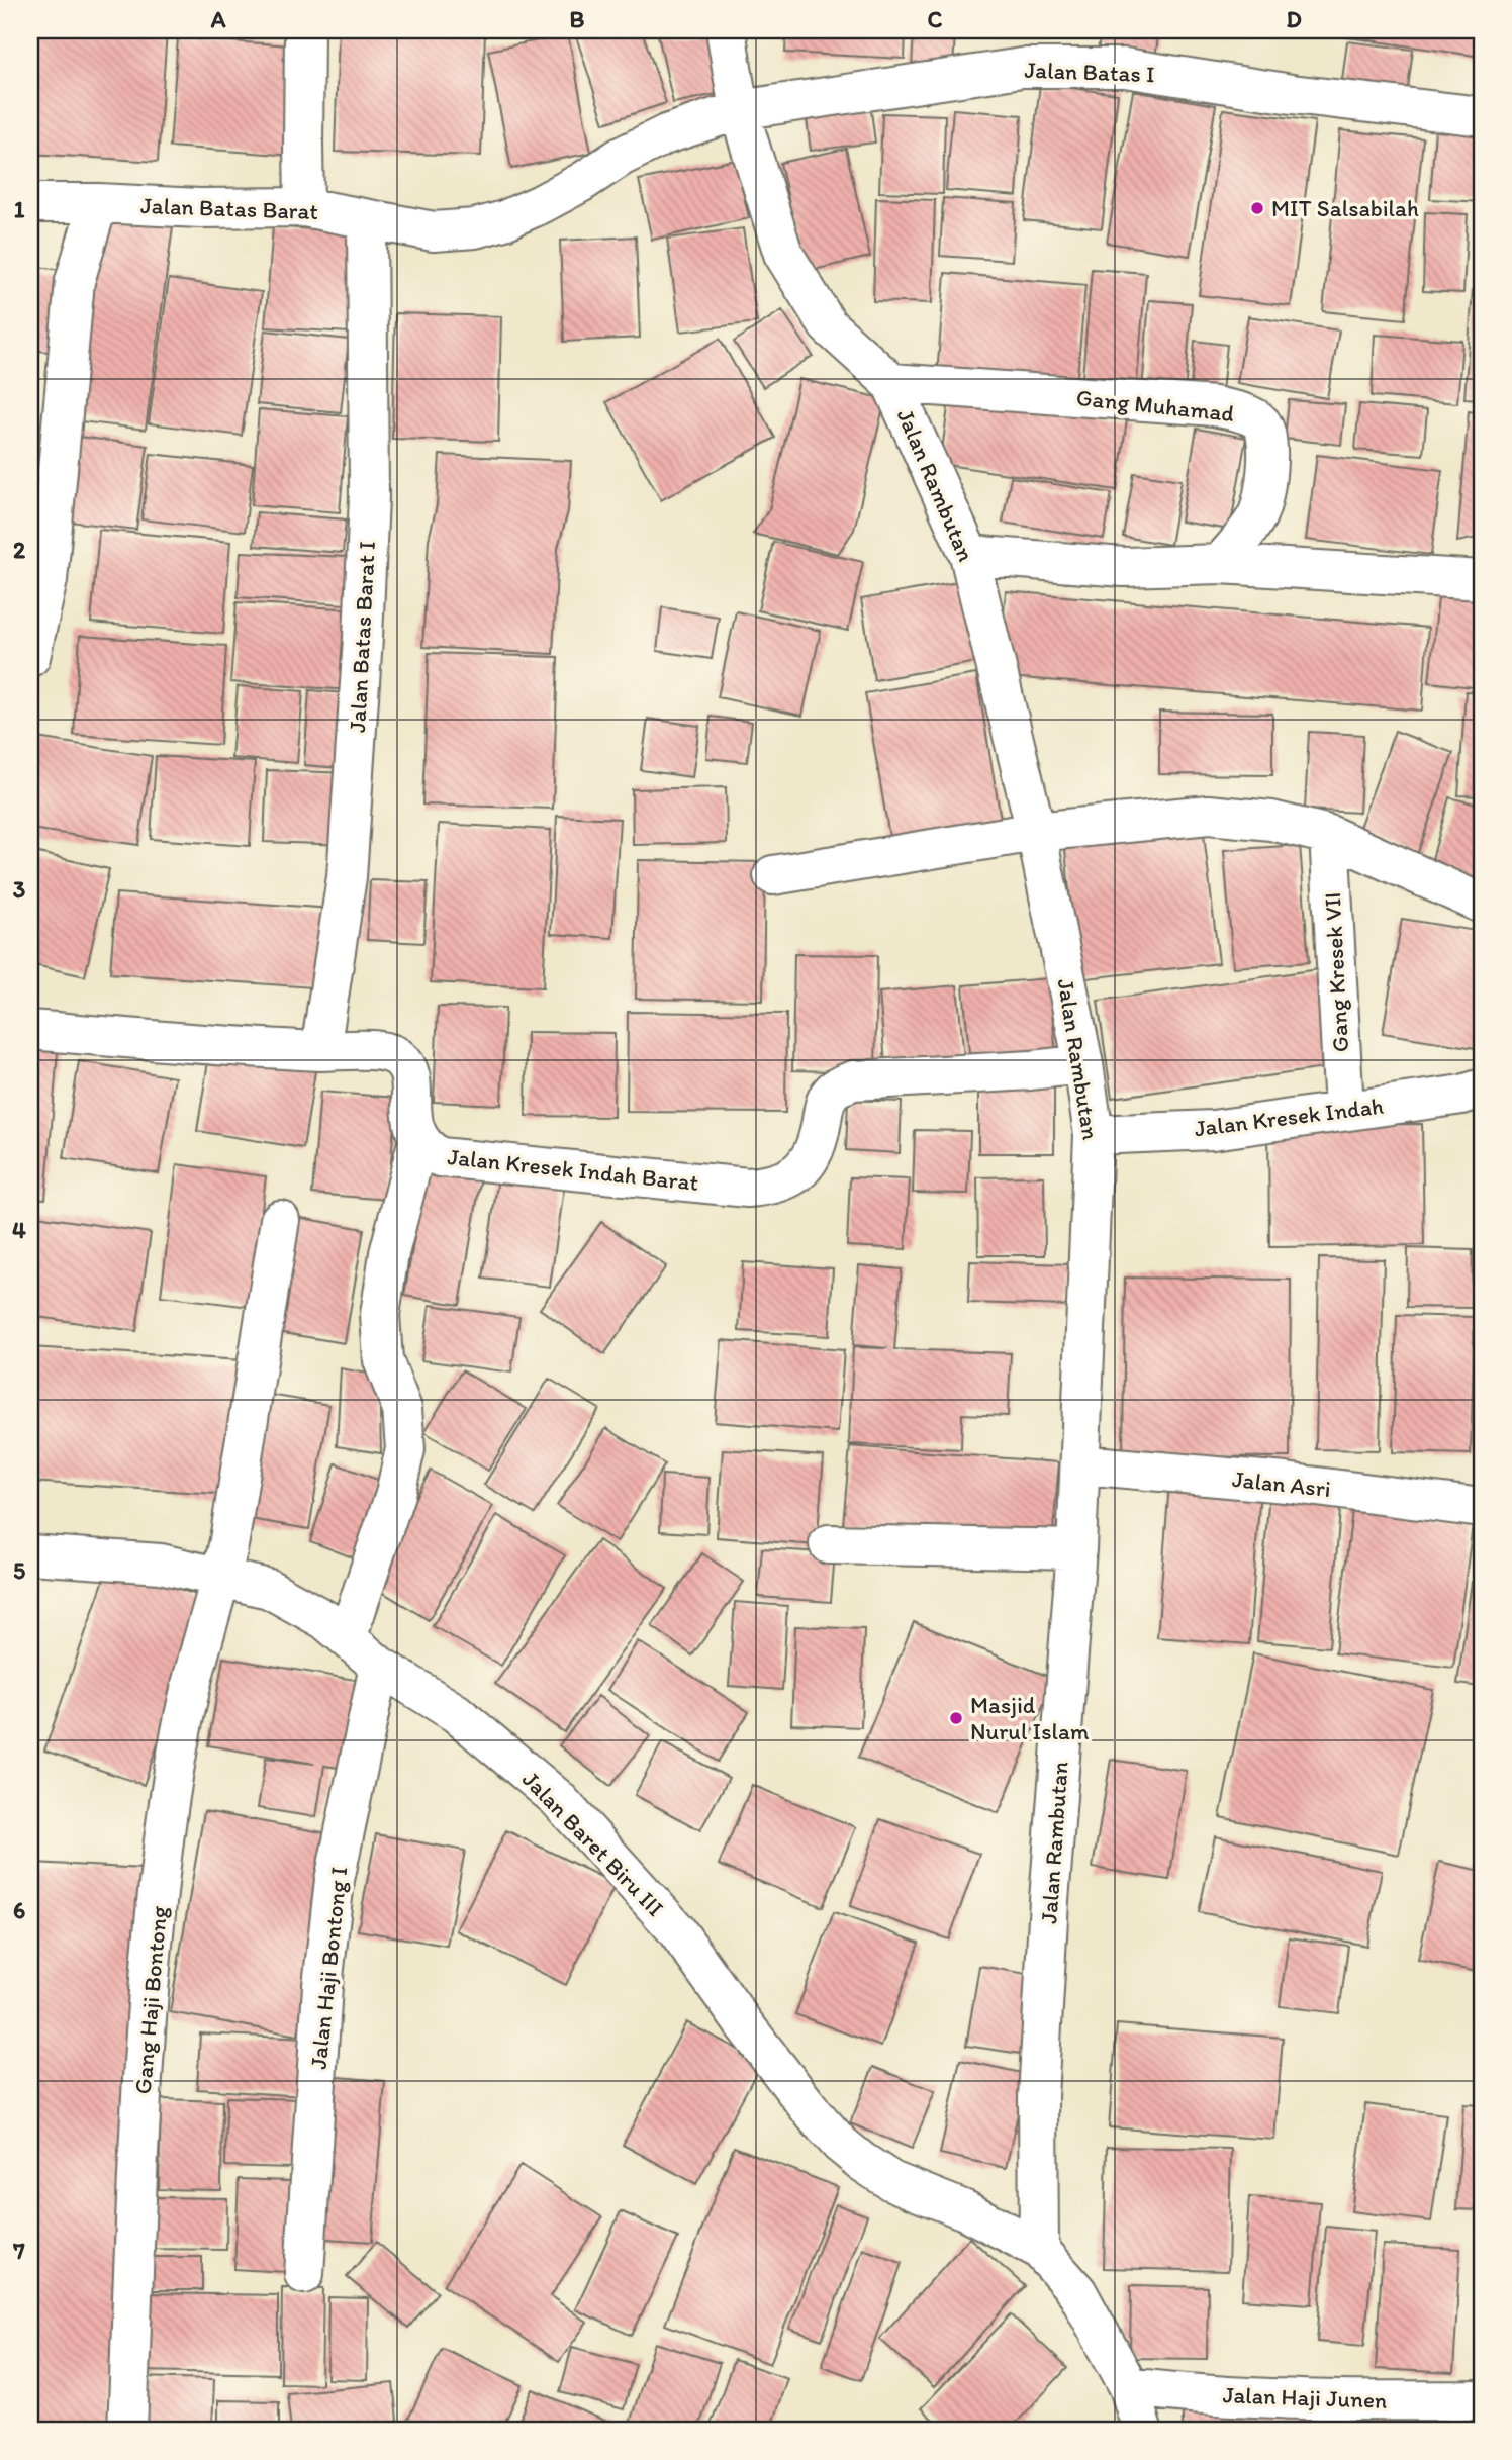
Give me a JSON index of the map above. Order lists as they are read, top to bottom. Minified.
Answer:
{"streets":{"street":["Jalan Batas I","Jalan Batas Barat","Gang Muhamad","Jalan Rambutan","Jalan Batas Barat I","Gang Kresek VII","Jalan Kresek Indah","Jalan Kresek Indah Barat","Jalan Asri","Jalan Baret Biru III","Jalan Haji Bontong I","Gang Haji Bontong","Jalan Haji Junen"]},"crossings":[["Jalan Batas I","Jalan Batas Barat"],["Jalan Batas I","Jalan Rambutan"],["Jalan Batas Barat","Jalan Rambutan"],["Jalan Batas Barat","Jalan Batas Barat I"],["Gang Muhamad","Jalan Rambutan"],["Jalan Rambutan","Jalan Kresek Indah"],["Jalan Rambutan","Jalan Kresek Indah Barat"],["Jalan Rambutan","Jalan Asri"],["Jalan Rambutan","Jalan Baret Biru III"],["Jalan Batas Barat I","Jalan Kresek Indah Barat"],["Gang Kresek VII","Jalan Kresek Indah"],["Jalan Baret Biru III","Jalan Haji Bontong I"],["Jalan Baret Biru III","Gang Haji Bontong"]],"places":["MIT Salsabilah","Masjid Nurul Islam"],"grid":{"columns":["A","B","C","D"],"rows":["1","2","3","4","5","6","7"]}}
